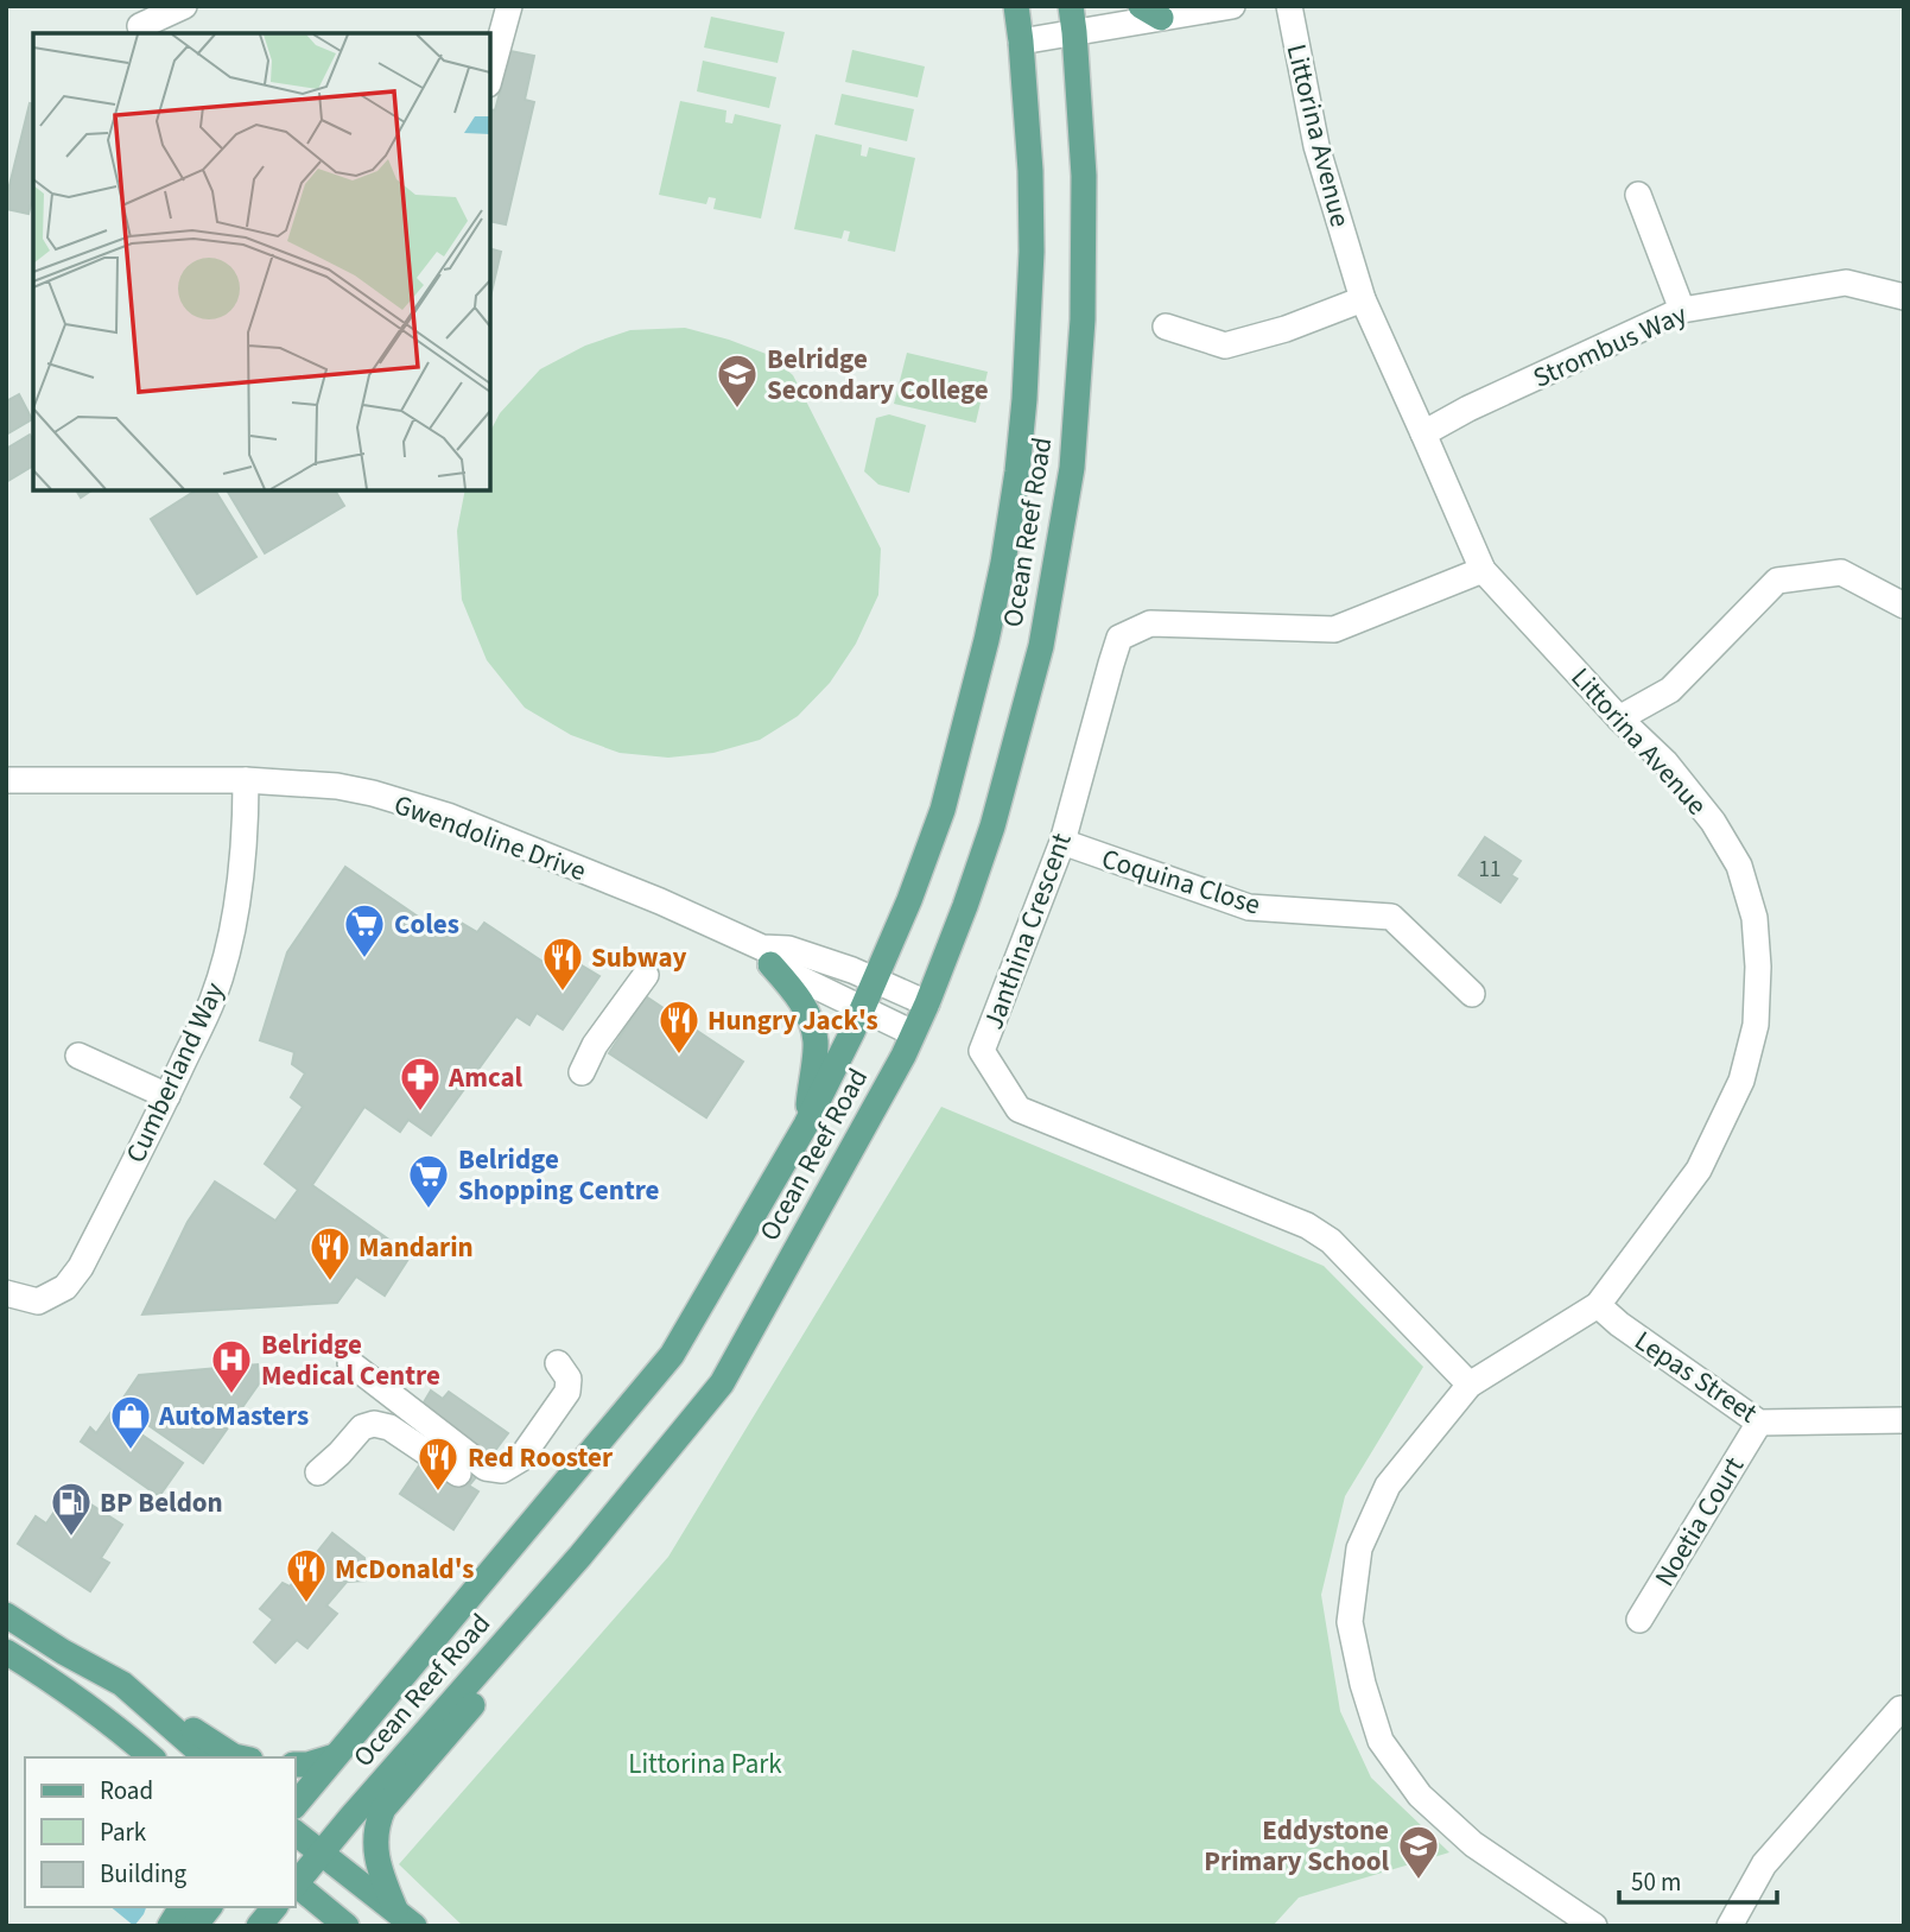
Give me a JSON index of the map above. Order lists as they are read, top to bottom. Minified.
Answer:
{"streets":{"main road":["Ocean Reef Road"],"street":["Littorina Avenue","Strombus Way","Gwendoline Drive","Coquina Close","Janthina Crescent","Cumberland Way","Lepas Street","Noetia Court"]},"crossings":[["Littorina Avenue","Strombus Way"],["Littorina Avenue","Janthina Crescent"],["Littorina Avenue","Lepas Street"],["Ocean Reef Road","Gwendoline Drive"],["Gwendoline Drive","Cumberland Way"],["Coquina Close","Janthina Crescent"],["Lepas Street","Noetia Court"]],"parks":["Littorina Park"],"places":{"school or university":["Belridge Secondary College","Eddystone Primary School"],"supermarket":["Coles","Belridge Shopping Centre"],"restaurant":["Subway","Hungry Jack's","Mandarin","Red Rooster","McDonald's"],"pharmacy":["Amcal"],"hospital":["Belridge Medical Centre"],"shop":["AutoMasters"],"fuel station":["BP Beldon"]},"house_numbers":["11"],"legend":["Road","Park","Building"],"scale_bar":"50 m"}
